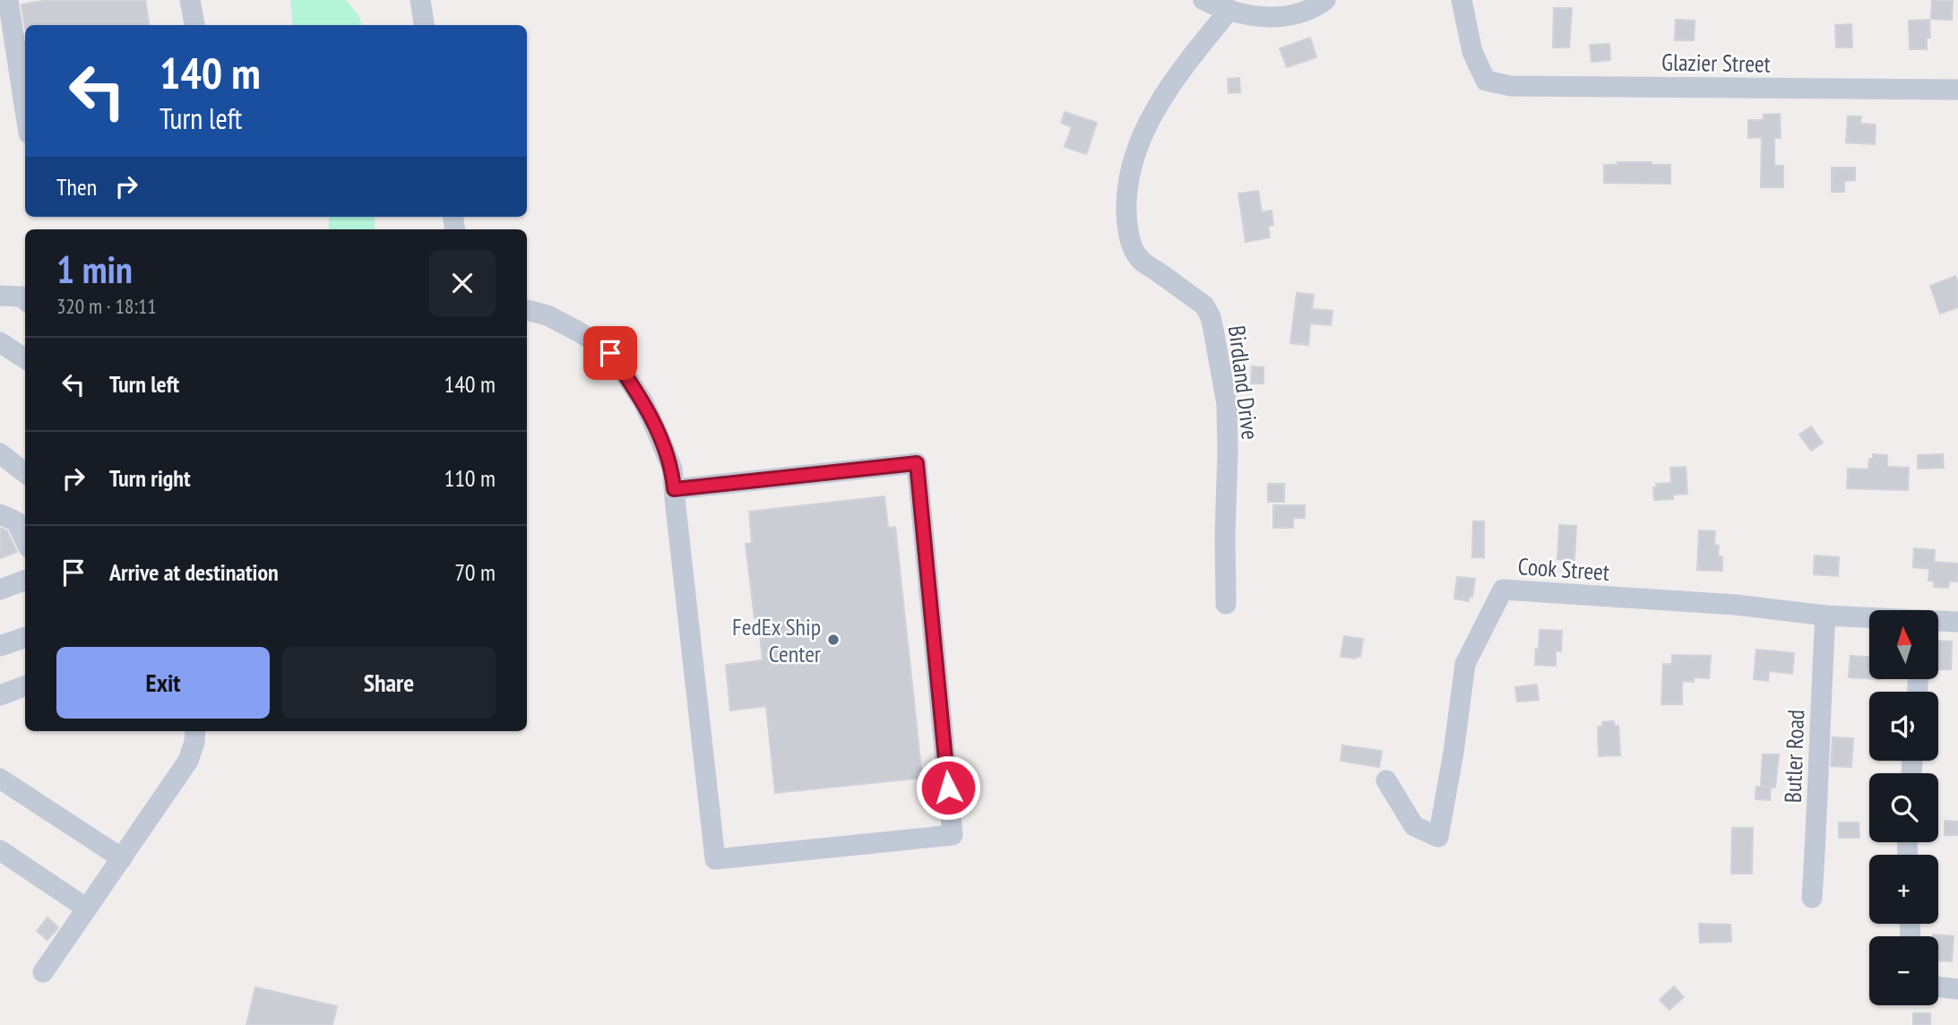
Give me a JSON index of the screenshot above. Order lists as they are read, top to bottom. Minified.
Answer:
{"streets":{"street":["Glazier Street","Birdland Drive","Cook Street","Butler Road"]},"crossings":[["Cook Street","Butler Road"]],"places":["FedEx Ship Center"],"north":"top","page":{"turn":["140 m","Turn left"],"then":"Then","heading":["1 min","320 m · 18:11"],"list":[{"name":"Turn left","value":"140 m"},{"name":"Turn right","value":"110 m"},{"name":"Arrive at destination","value":"70 m"}],"map_buttons":["+","−"],"buttons":["Exit","Share"]}}
